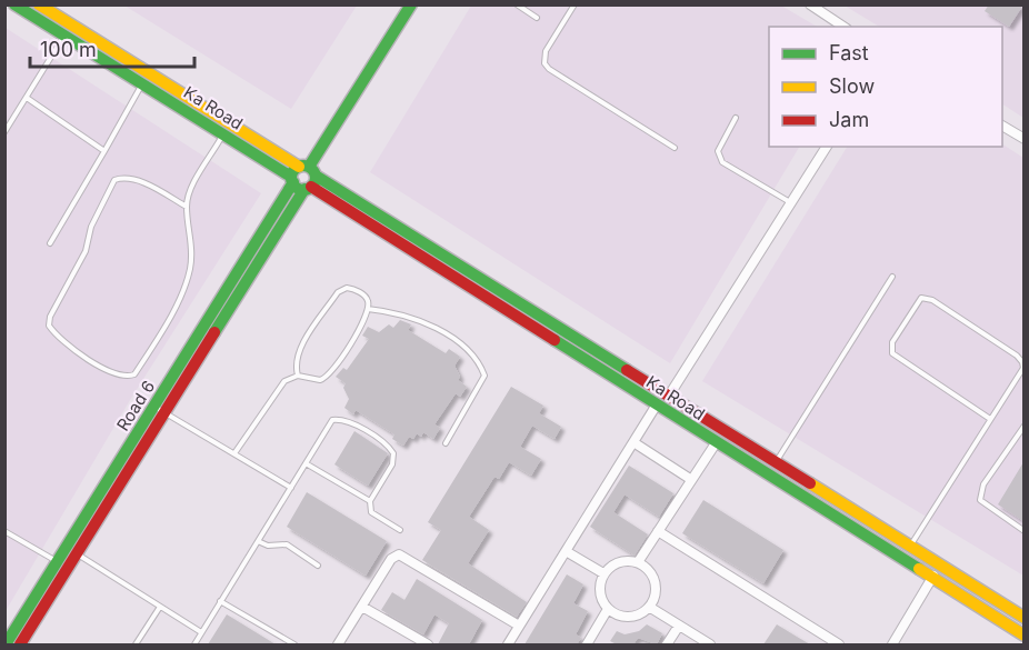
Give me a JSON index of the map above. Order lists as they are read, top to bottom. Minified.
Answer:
{"streets":{"main road":["Ka Road","Road 6"]},"crossings":[["Ka Road","Road 6"]],"legend":["Fast","Slow","Jam"],"scale_bar":"100 m"}
